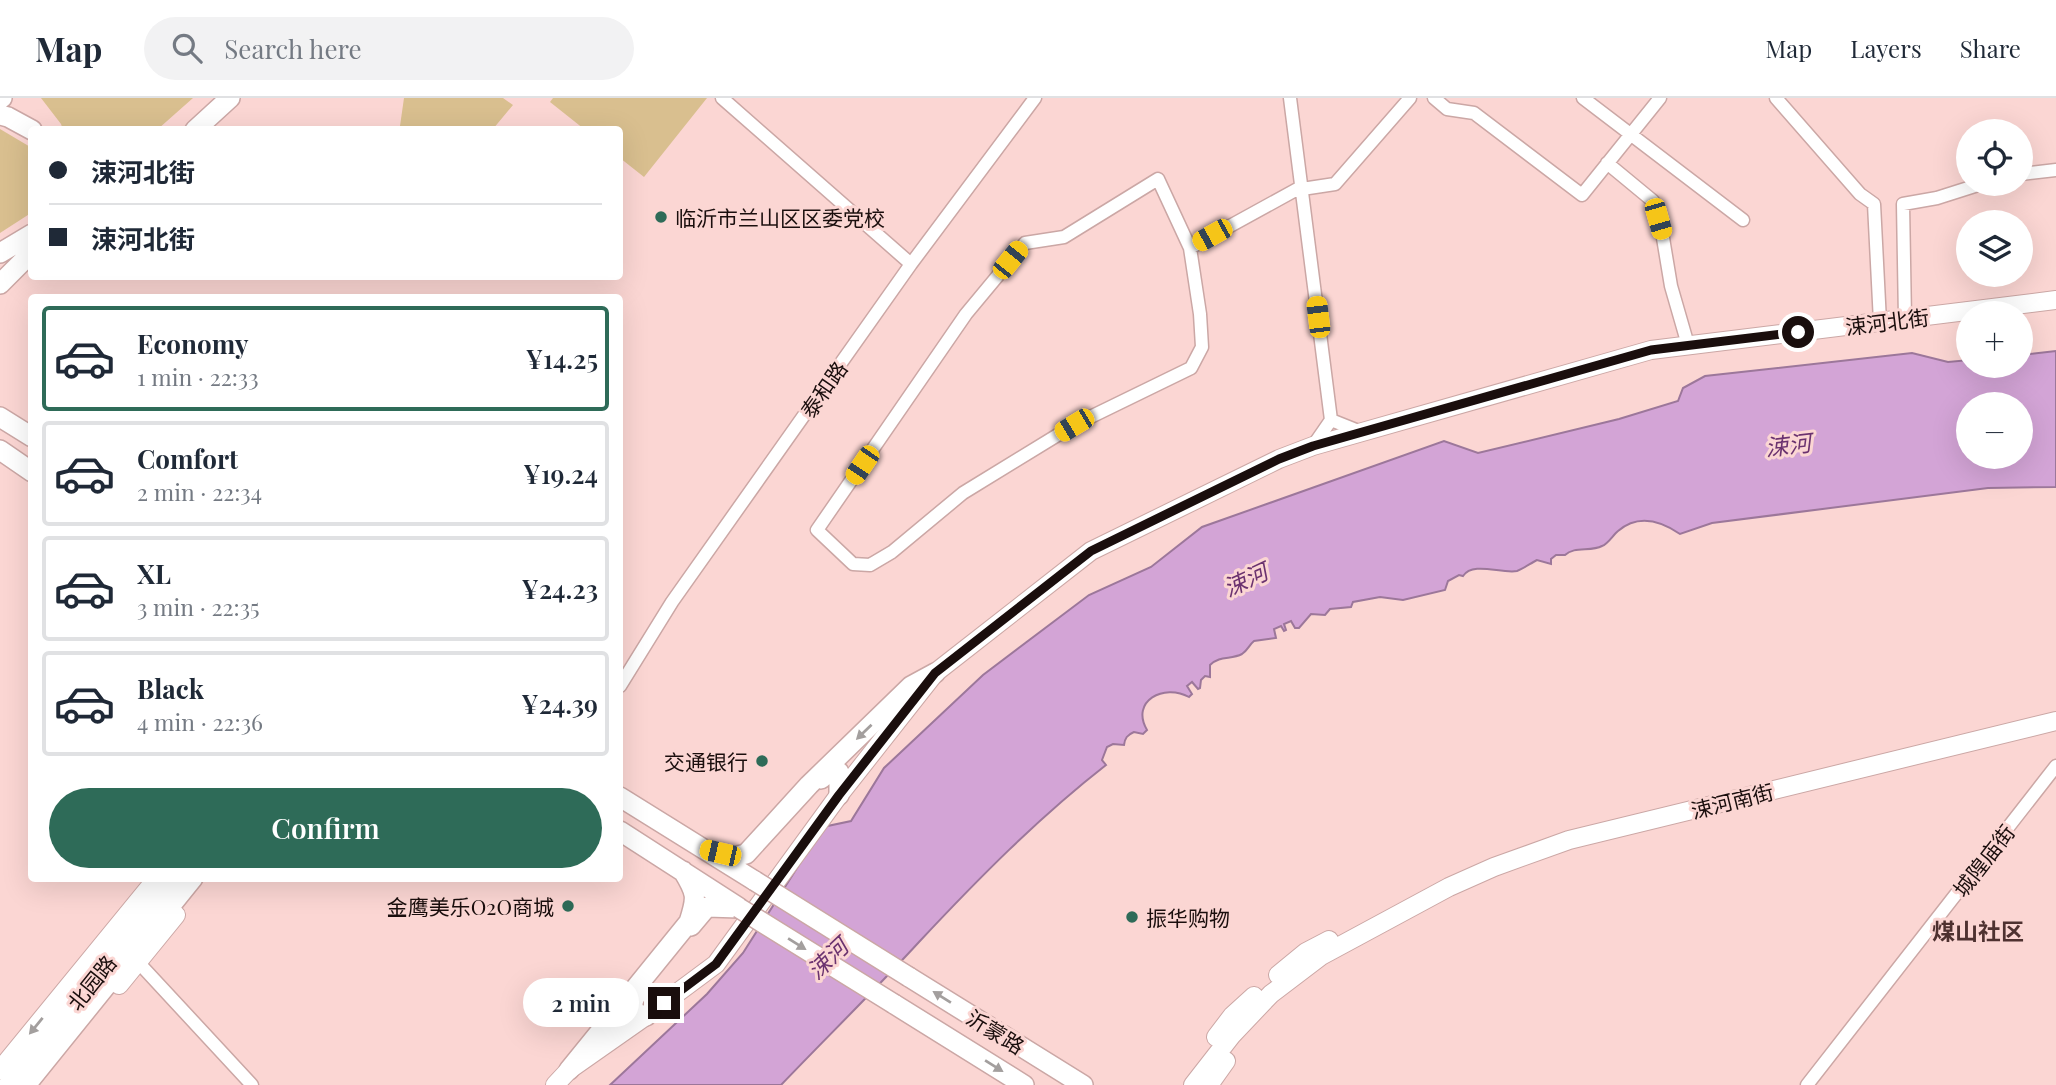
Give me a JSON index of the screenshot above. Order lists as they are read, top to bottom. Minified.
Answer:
{"streets":{"main road":["涑河北街","涑河南街","北园路","沂蒙路"],"street":["泰和路","城隍庙街"]},"districts":["煤山社区"],"water":["涑河"],"places":["临沂市兰山区区委党校","交通银行","金鹰美乐O2O商城","振华购物"],"page":{"header":"Map","search":"Search here","nav":["Map","Layers","Share"],"map_buttons":["+","−"],"banner":["涑河北街","涑河北街"],"list":[{"name":"Economy","note":"1 min · 22:33","value":"¥14.25"},{"name":"Comfort","note":"2 min · 22:34","value":"¥19.24"},{"name":"XL","note":"3 min · 22:35","value":"¥24.23"},{"name":"Black","note":"4 min · 22:36","value":"¥24.39"}],"buttons":"Confirm","bubble":"2 min"}}
